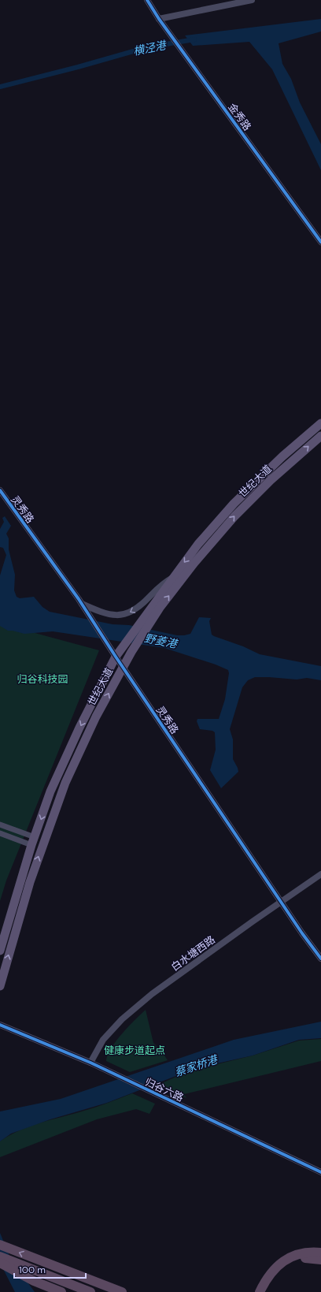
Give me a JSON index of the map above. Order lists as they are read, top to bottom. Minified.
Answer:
{"streets":{"main road":["世纪大道"],"street":["金秀路","灵秀路","白水塘西路","归谷六路"]},"crossings":[["世纪大道","灵秀路"],["灵秀路","白水塘西路"],["白水塘西路","归谷六路"]],"water":["横泾港","野菱港","蔡家桥港"],"parks":["归谷科技园","健康步道起点"],"scale_bar":"100 m"}
